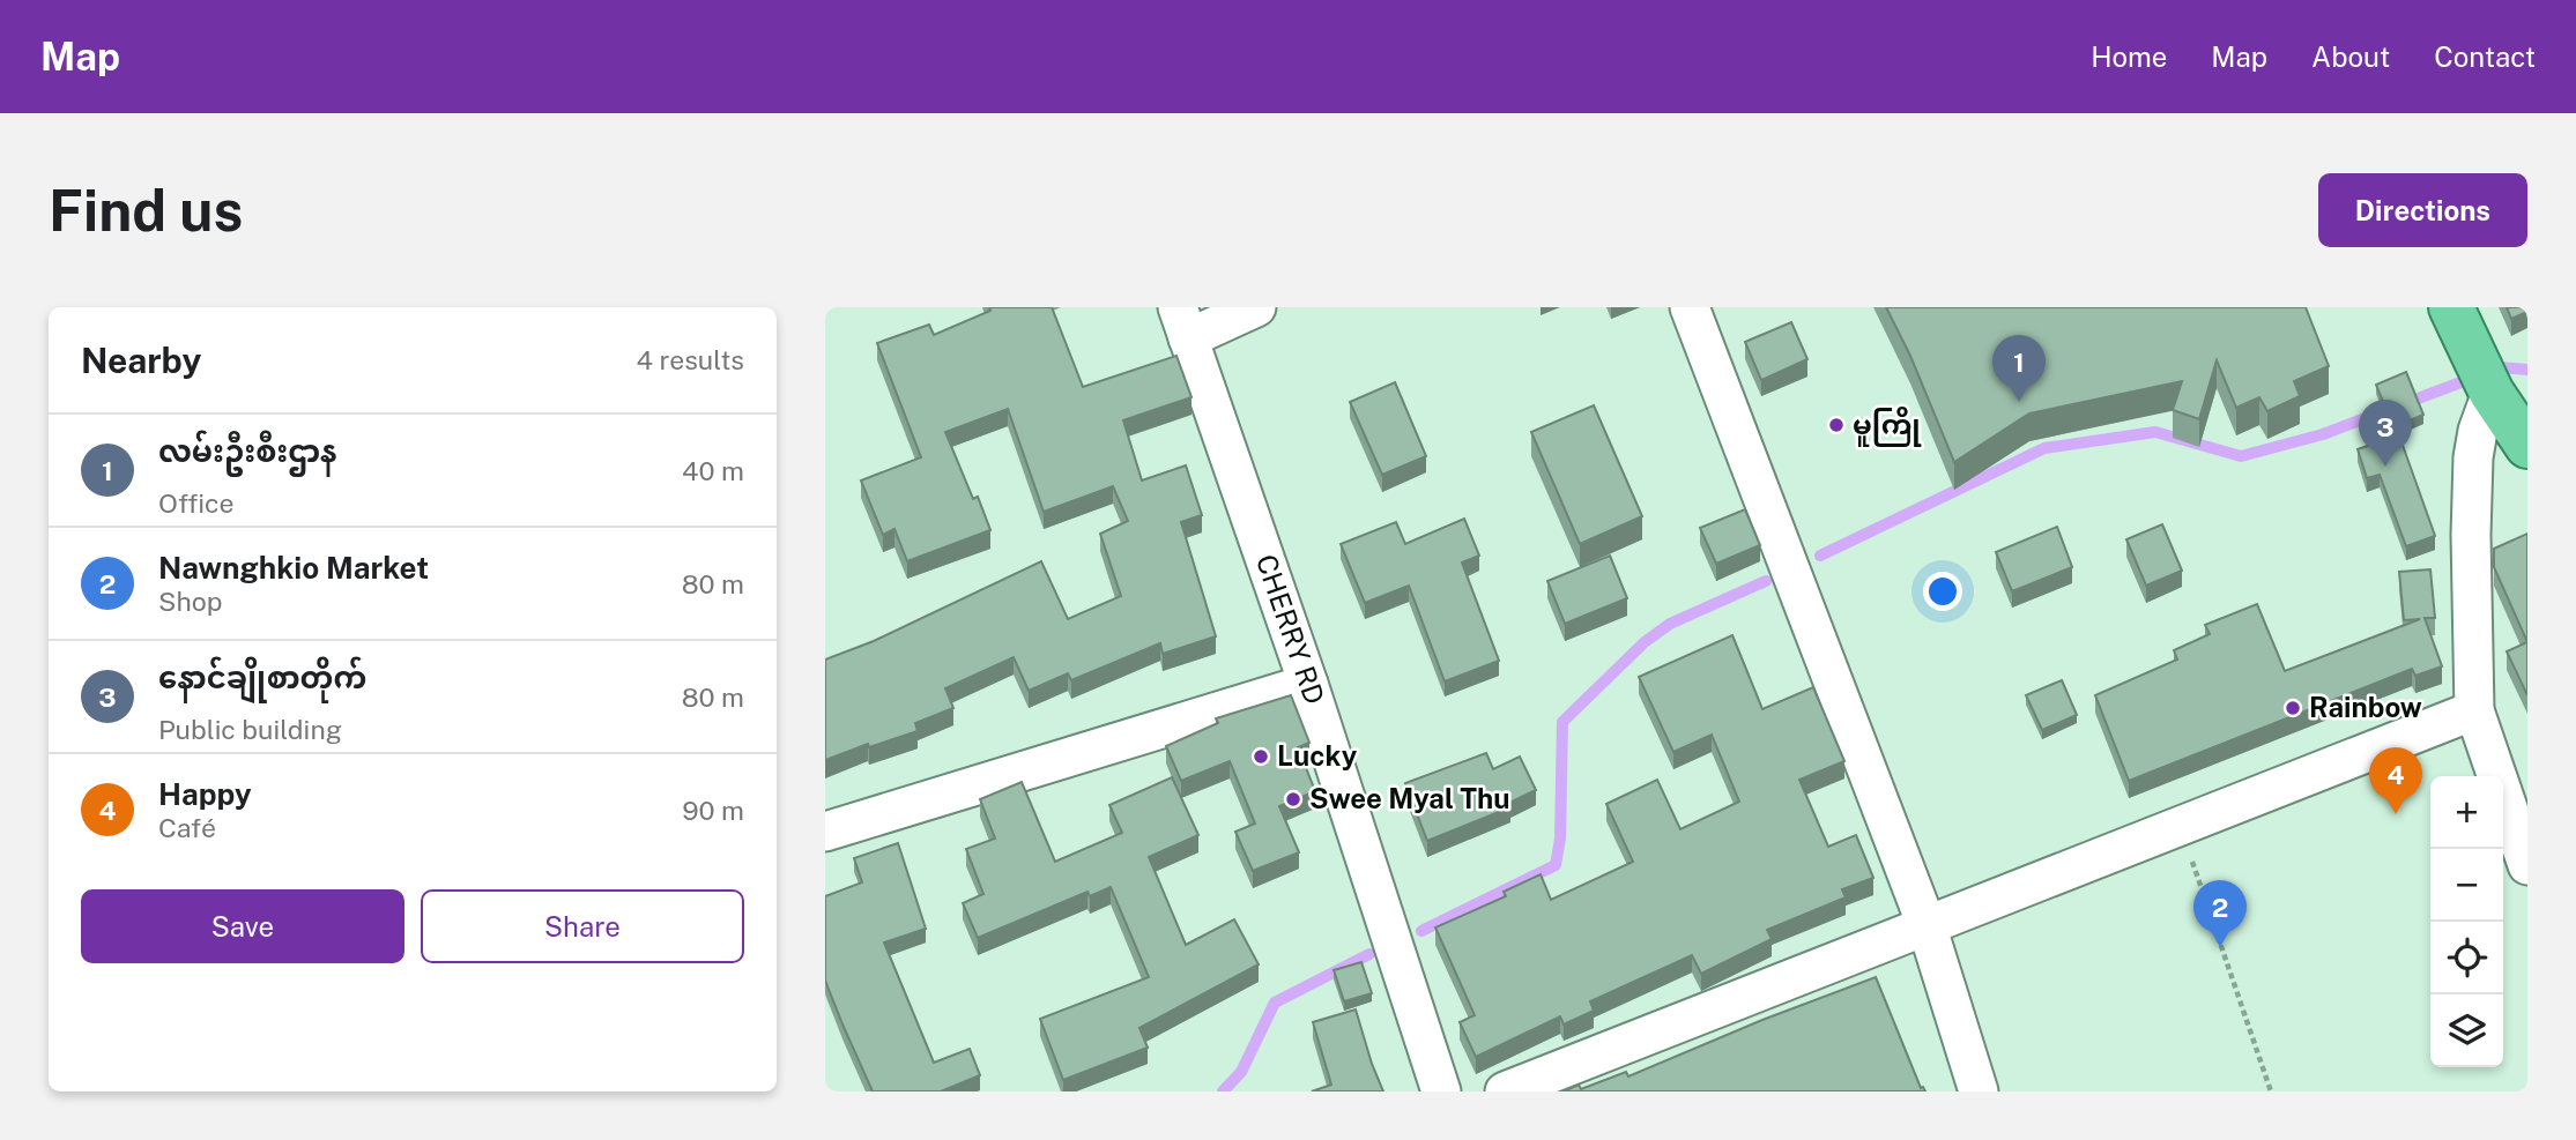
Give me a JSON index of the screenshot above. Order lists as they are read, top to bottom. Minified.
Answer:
{"streets":{"street":["CHERRY RD"]},"places":["မူကြို","Rainbow","Lucky","Swee Myal Thu"],"page":{"header":"Map","nav":["Home","Map","About","Contact"],"buttons":["Directions",["Save","Share"]],"title":"Find us","heading":["Nearby","4 results"],"pins":["1","3","4","2"],"list":[{"mark":"1","name":"လမ်းဦးစီးဌာန","note":"Office","value":"40 m"},{"mark":"2","name":"Nawnghkio Market","note":"Shop","value":"80 m"},{"mark":"3","name":"နောင်ချိုစာတိုက်","note":"Public building","value":"80 m"},{"mark":"4","name":"Happy","note":"Café","value":"90 m"}],"map_buttons":["+","−"]}}
